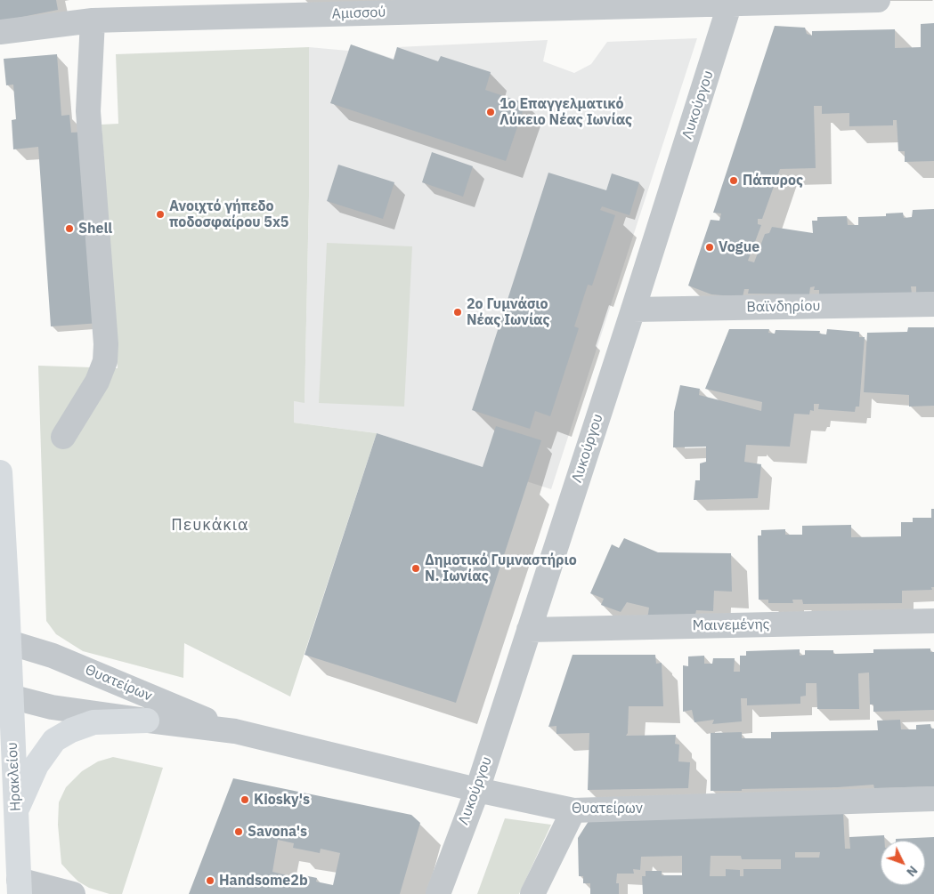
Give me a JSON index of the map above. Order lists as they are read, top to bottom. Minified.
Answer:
{"streets":{"main road":["Ηρακλείου"],"street":["Αμισσού","Λυκούργου","Βαϊνδηρίου","Μαινεμένης","Θυατείρων"]},"crossings":[["Αμισσού","Λυκούργου"],["Λυκούργου","Βαϊνδηρίου"],["Λυκούργου","Μαινεμένης"],["Λυκούργου","Θυατείρων"],["Θυατείρων","Ηρακλείου"]],"districts":["Πευκάκια"],"places":["1ο Επαγγελματικό Λύκειο Νέας Ιωνίας","Πάπυρος","Ανοιχτό γήπεδο ποδοσφαίρου 5x5","Shell","Vogue","2ο Γυμνάσιο Νέας Ιωνίας","Δημοτικό Γυμναστήριο Ν. Ιωνίας","Kiosky's","Savona's","Handsome2b"],"north":"bottom right"}
